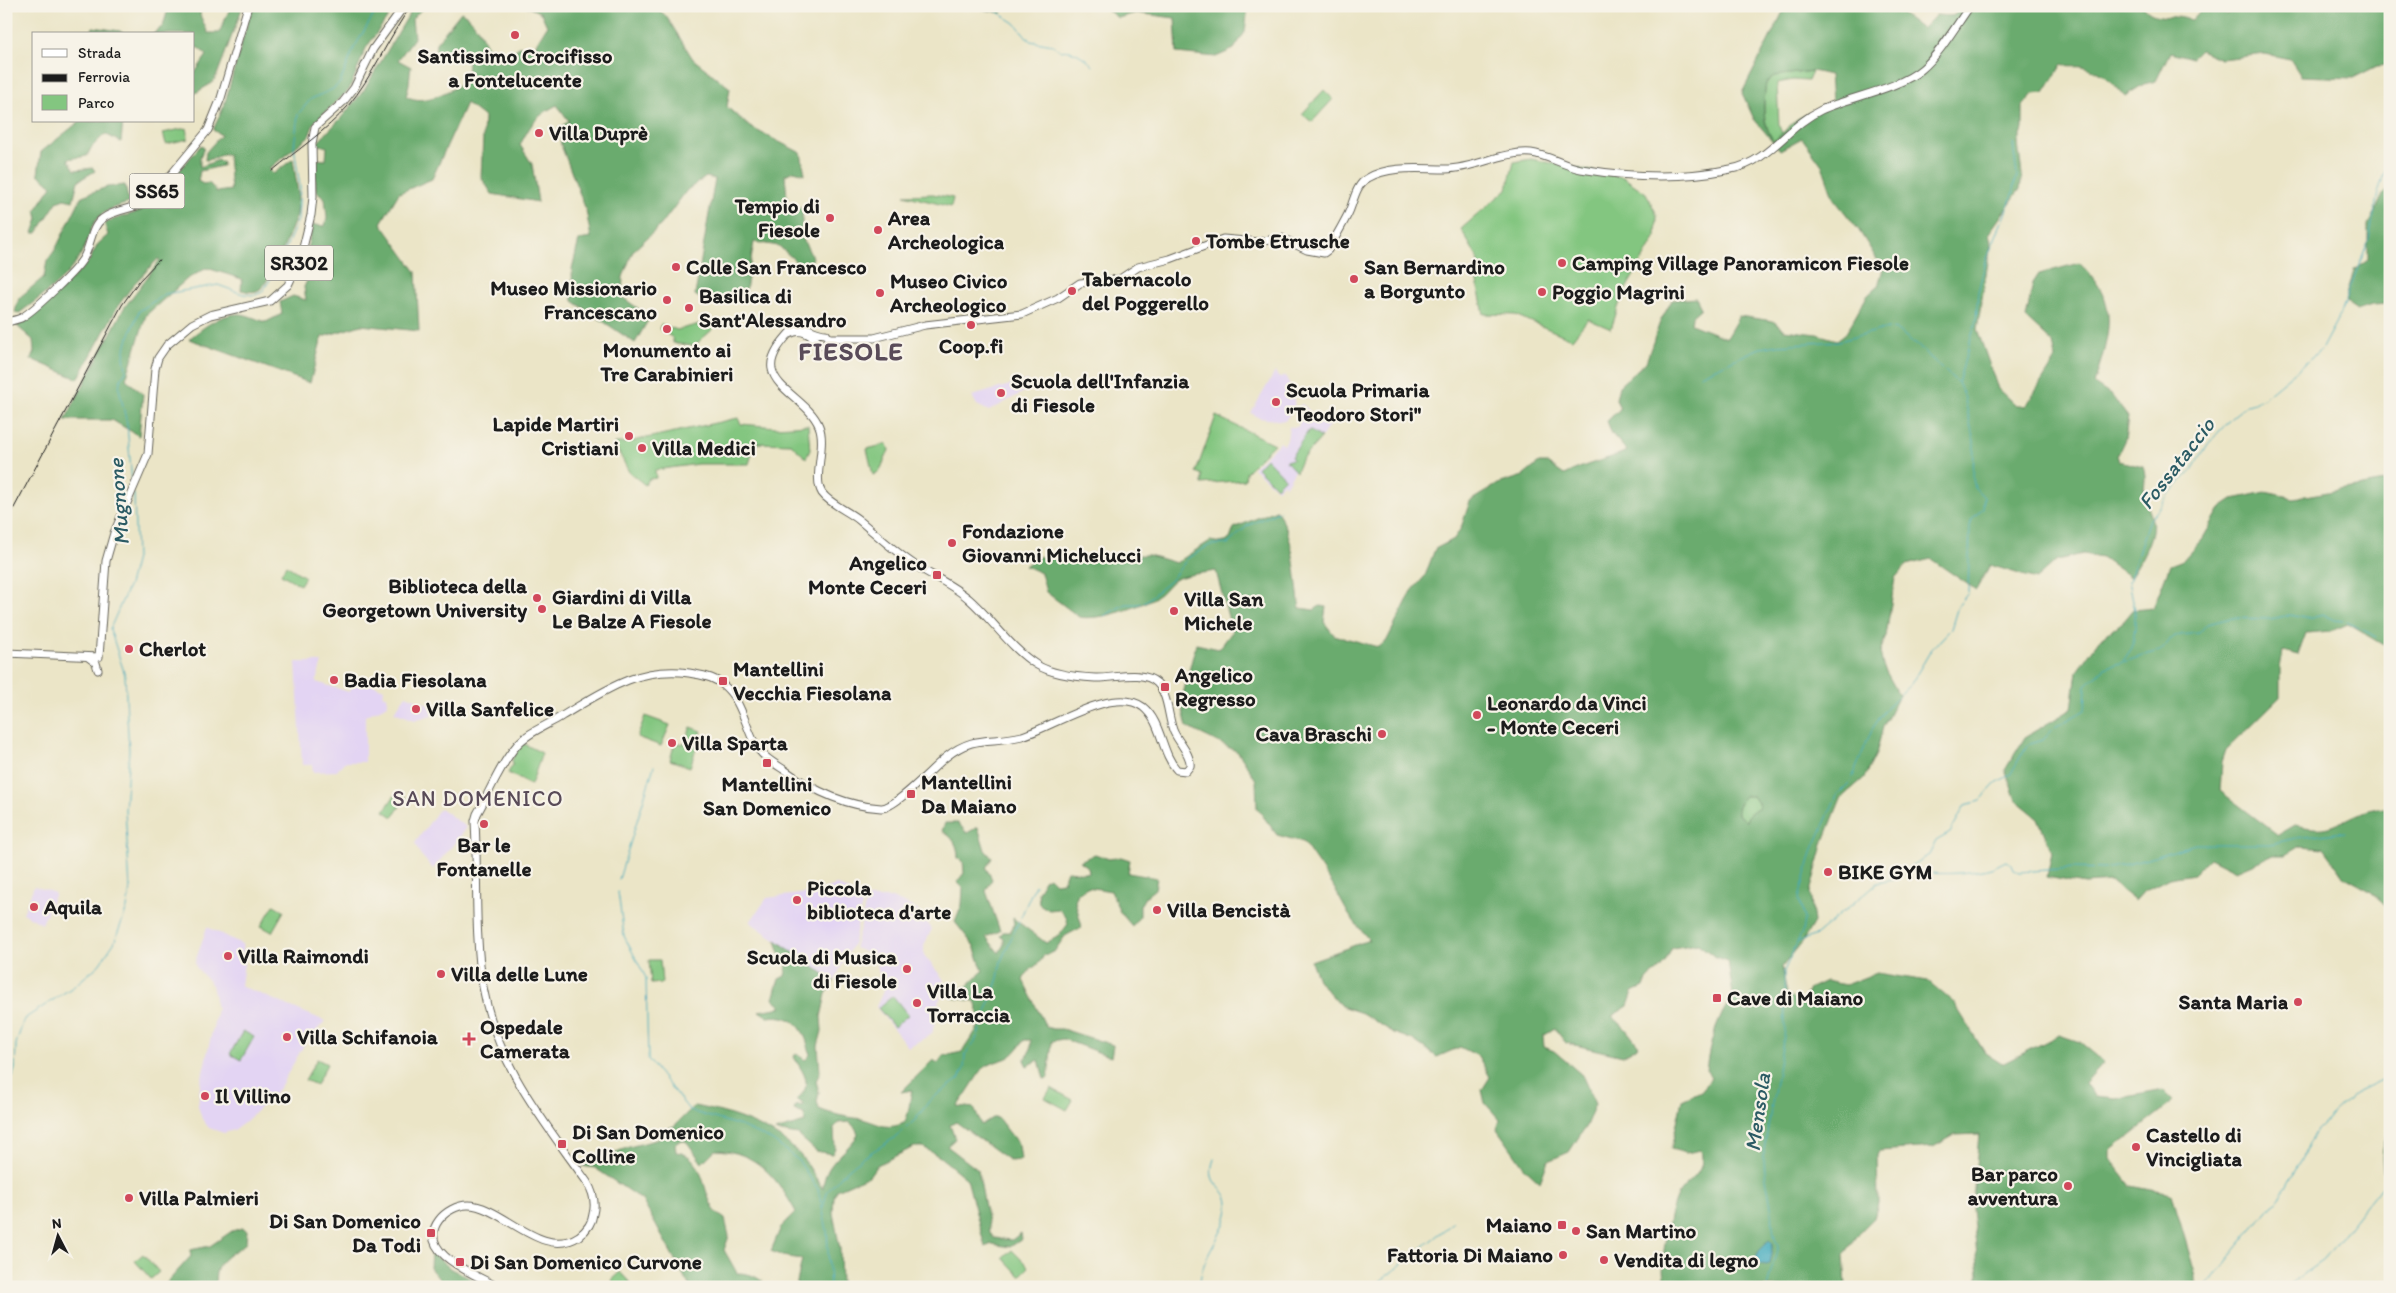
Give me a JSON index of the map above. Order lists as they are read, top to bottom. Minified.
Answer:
{"streets":{"main road":["SS65","SR302"]},"districts":["FIESOLE","SAN DOMENICO"],"water":["Fossataccio","Mugnone","Mensola"],"places":{"other":["Santissimo Crocifisso a Fontelucente","Villa Duprè","Tempio di Fiesole","Area Archeologica","Tombe Etrusche","Camping Village Panoramicon Fiesole","Colle San Francesco","San Bernardino a Borgunto","Tabernacolo del Poggerello","Poggio Magrini","Museo Civico Archeologico","Museo Missionario Francescano","Basilica di Sant'Alessandro","Coop.fi","Monumento ai Tre Carabinieri","Scuola dell'Infanzia di Fiesole","Scuola Primaria \"Teodoro Stori\"","Lapide Martiri Cristiani","Villa Medici","Fondazione Giovanni Michelucci","Biblioteca della Georgetown University","Giardini di Villa Le Balze A Fiesole","Villa San Michele","Cherlot","Badia Fiesolana","Villa Sanfelice","Leonardo da Vinci - Monte Ceceri","Cava Braschi","Villa Sparta","Bar le Fontanelle","BIKE GYM","Piccola biblioteca d'arte","Aquila","Villa Bencistà","Villa Raimondi","Scuola di Musica di Fiesole","Villa delle Lune","Santa Maria","Villa La Torraccia","Villa Schifanoia","Il Villino","Castello di Vincigliata","Bar parco avventura","Villa Palmieri","San Martino","Fattoria Di Maiano","Vendita di legno"],"transit":["Angelico Monte Ceceri","Mantellini Vecchia Fiesolana","Angelico Regresso","Mantellini San Domenico","Mantellini Da Maiano","Cave di Maiano","Di San Domenico Colline","Maiano","Di San Domenico Da Todi","Di San Domenico Curvone"],"health":["Ospedale Camerata"]},"legend":["Strada","Ferrovia","Parco"],"north":"top"}
